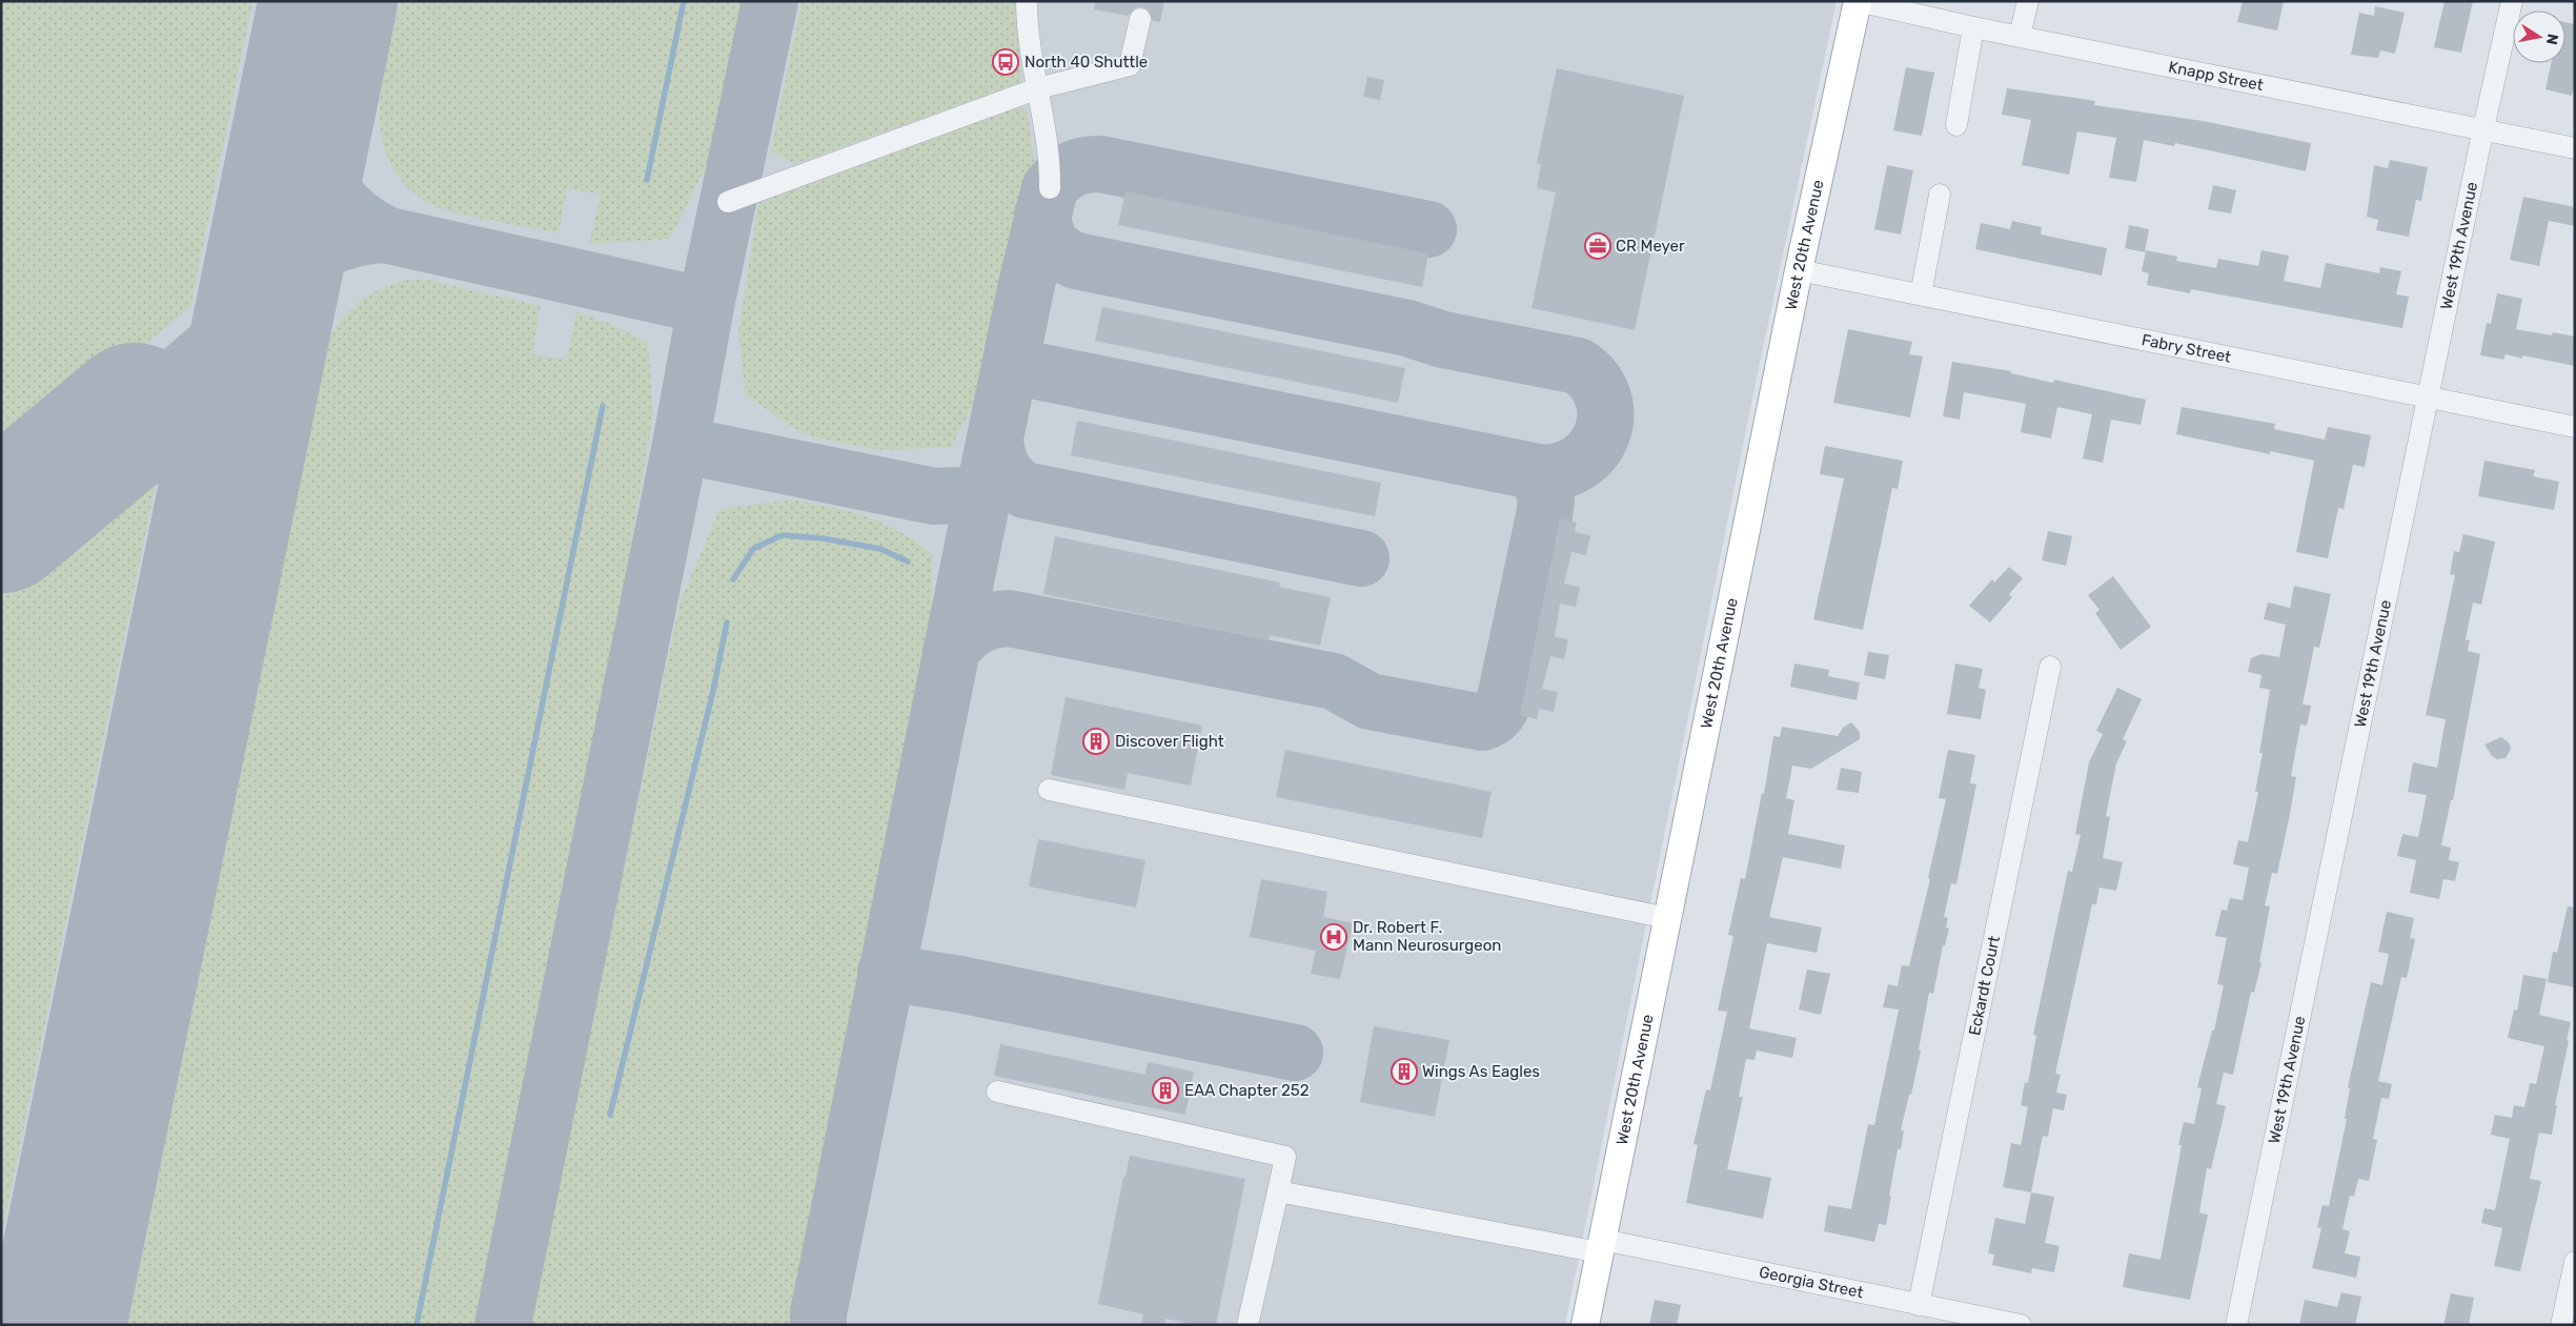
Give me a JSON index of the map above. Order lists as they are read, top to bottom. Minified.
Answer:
{"streets":{"main road":["West 20th Avenue"],"street":["Knapp Street","West 19th Avenue","Fabry Street","Eckardt Court","Georgia Street"]},"crossings":[["Knapp Street","West 20th Avenue"],["Knapp Street","West 19th Avenue"],["West 20th Avenue","Fabry Street"],["West 20th Avenue","Georgia Street"],["West 19th Avenue","Fabry Street"],["Eckardt Court","Georgia Street"]],"places":{"bus stop":["North 40 Shuttle"],"office":["CR Meyer"],"building":["Discover Flight","Wings As Eagles","EAA Chapter 252"],"hospital":["Dr. Robert F. Mann Neurosurgeon"]},"north":"right"}
